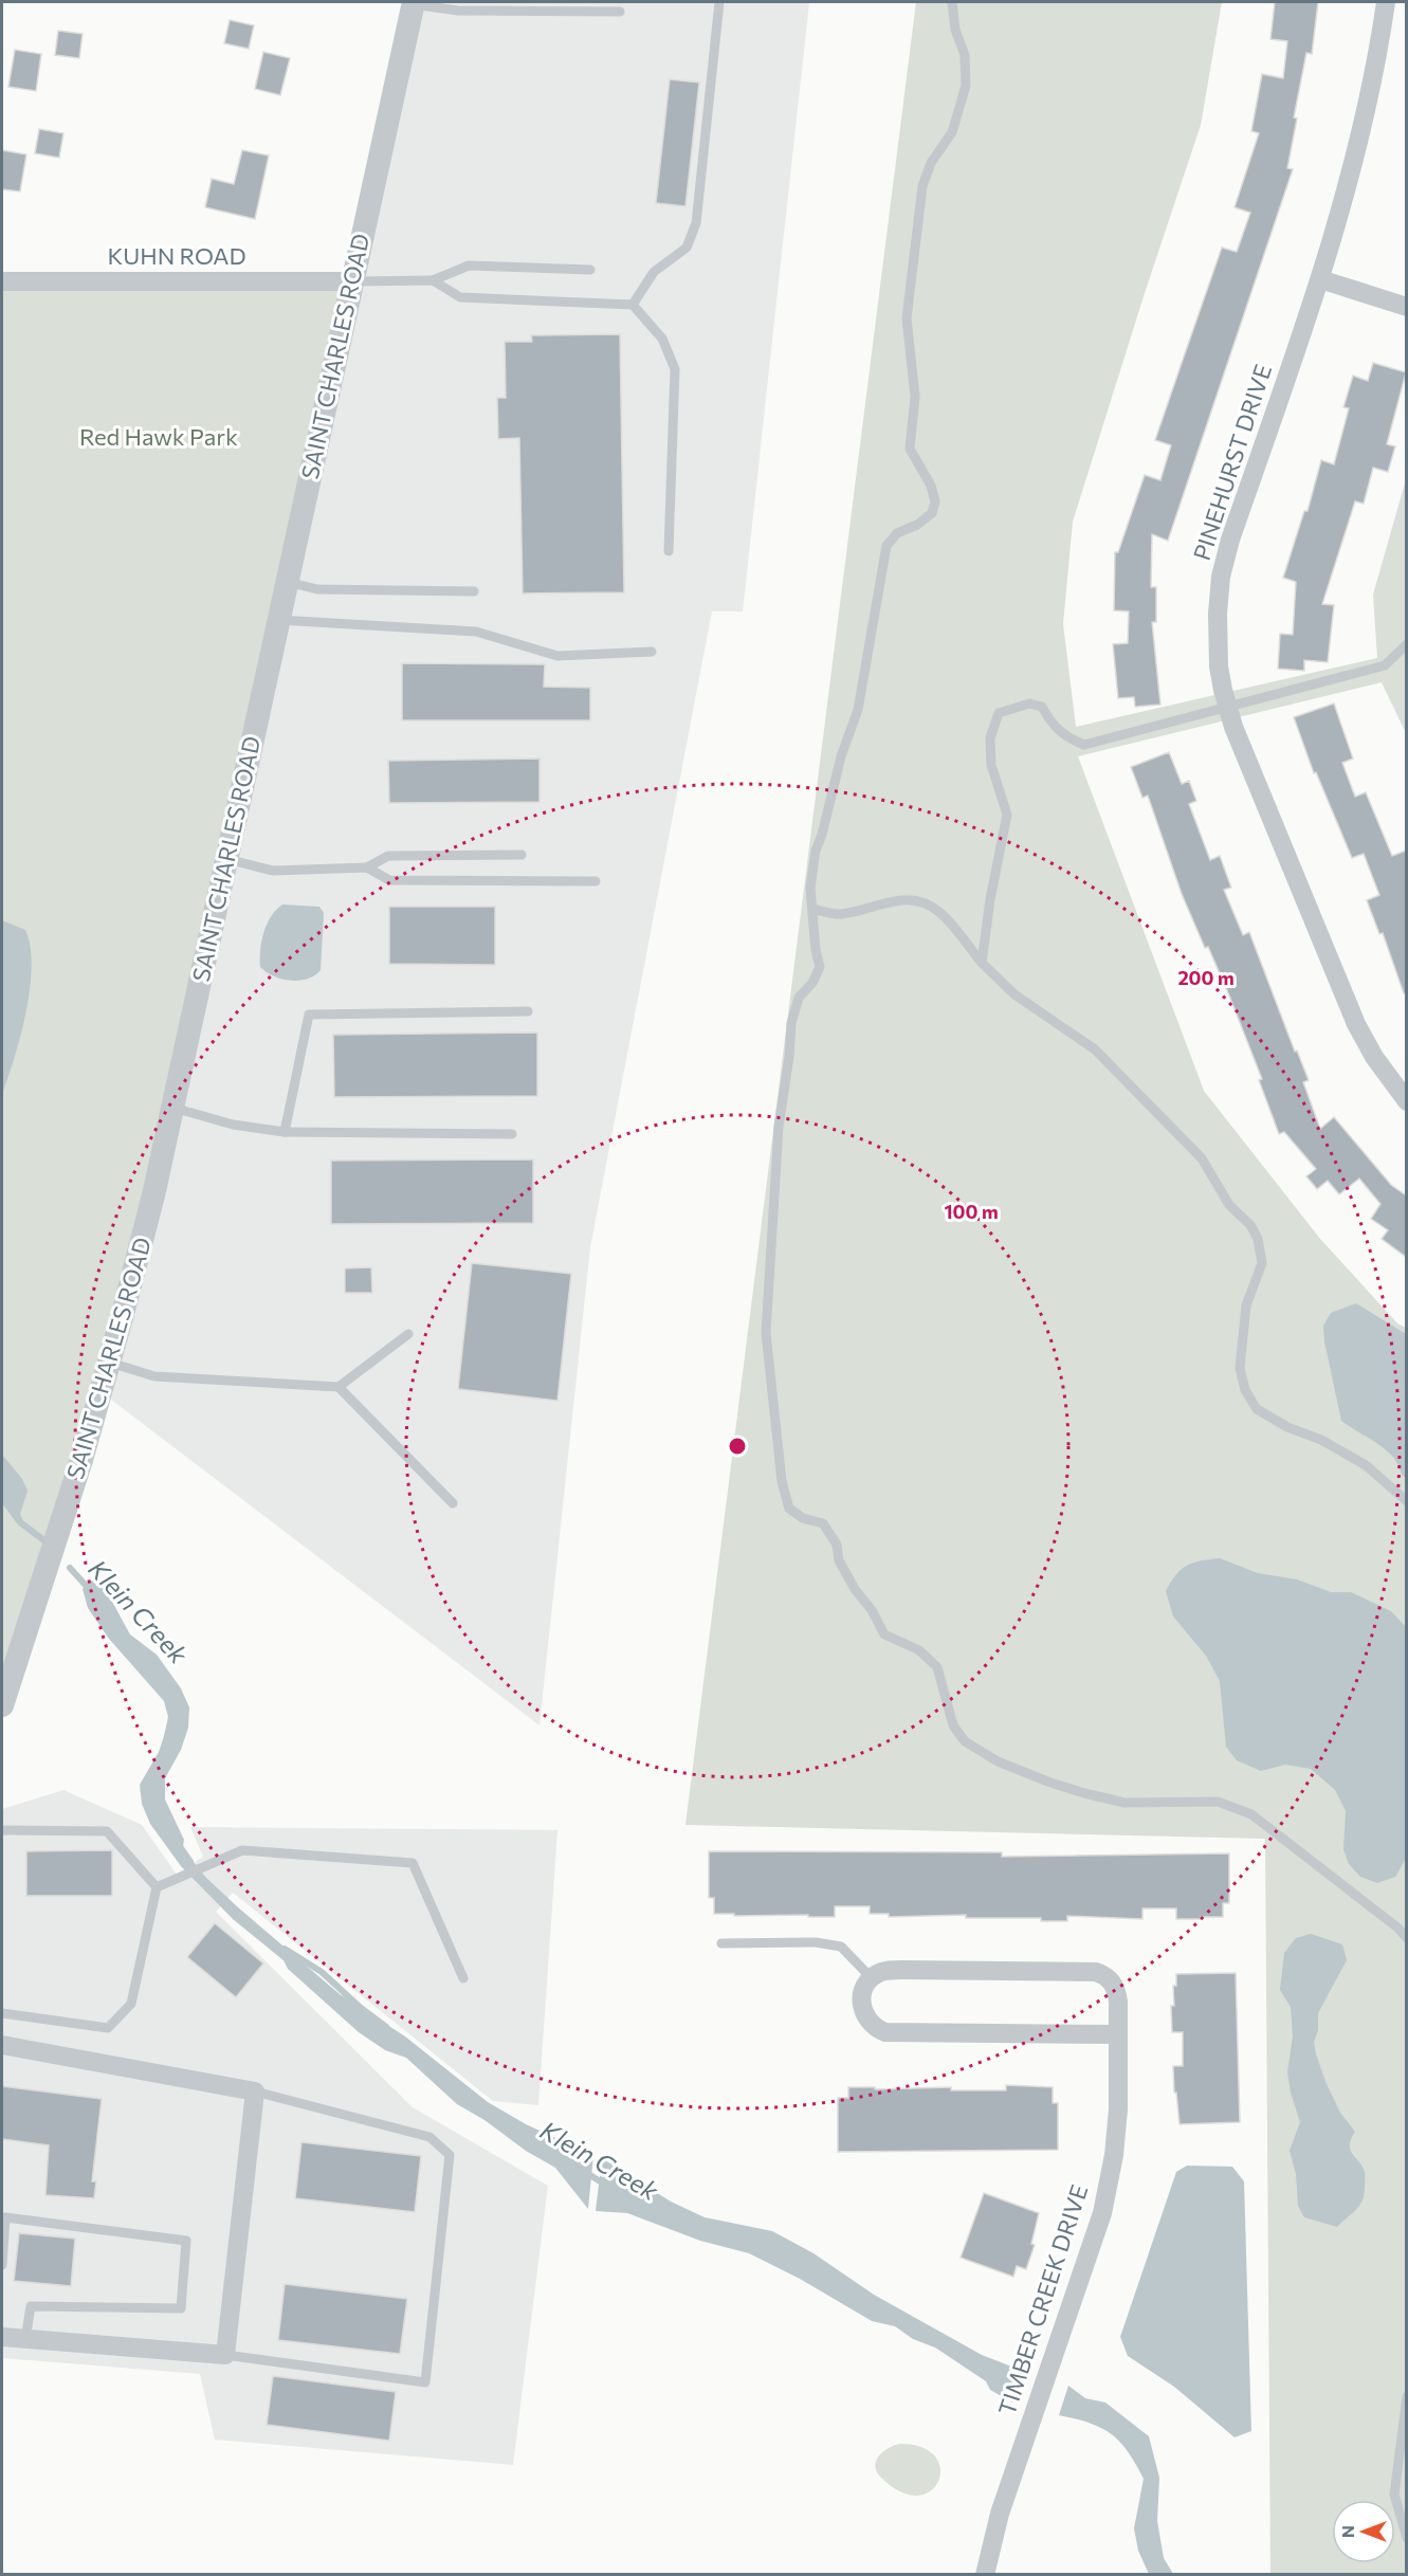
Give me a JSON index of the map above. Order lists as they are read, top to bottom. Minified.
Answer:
{"streets":{"street":["KUHN ROAD","SAINT CHARLES ROAD","PINEHURST DRIVE","TIMBER CREEK DRIVE"]},"crossings":[["KUHN ROAD","SAINT CHARLES ROAD"]],"water":["Klein Creek"],"parks":["Red Hawk Park"],"north":"left","rings":["200 m","100 m"]}
